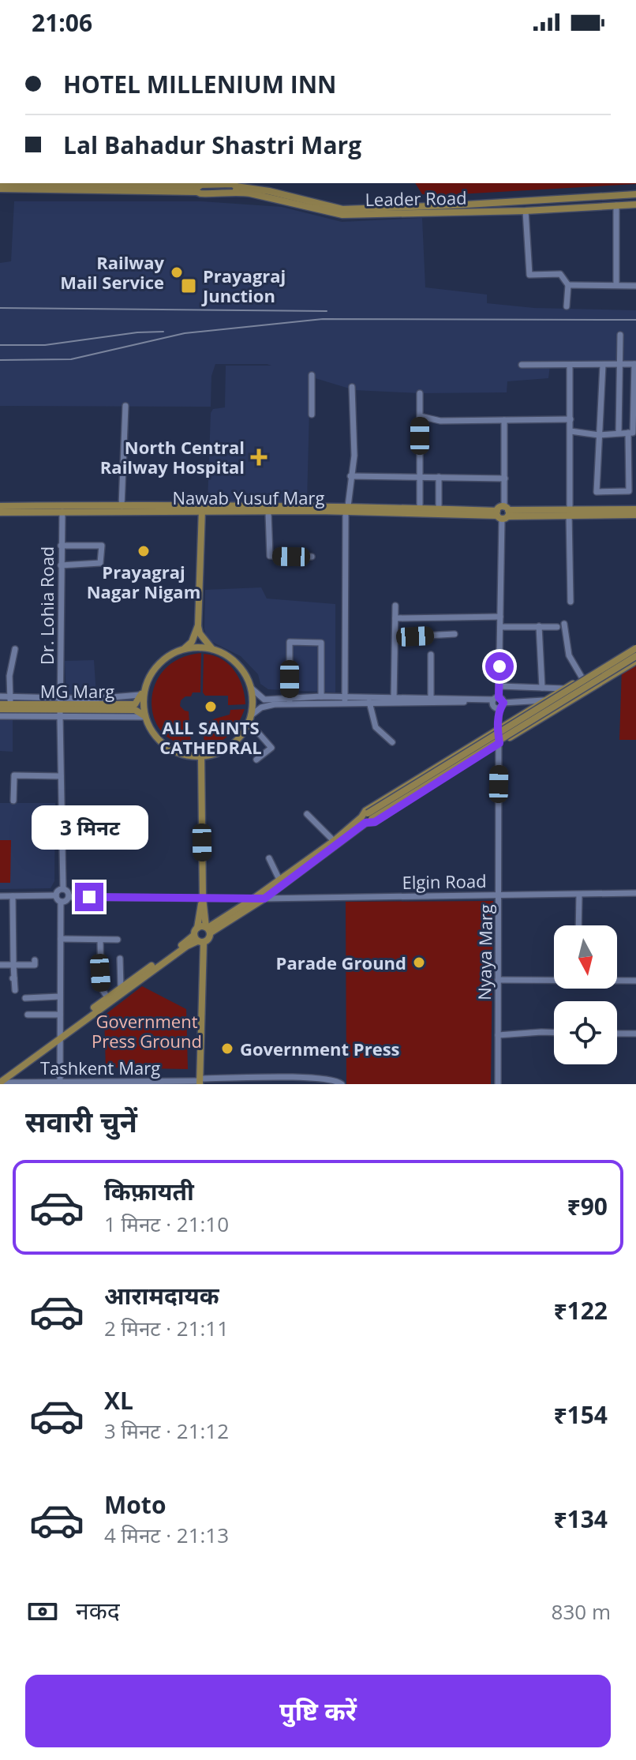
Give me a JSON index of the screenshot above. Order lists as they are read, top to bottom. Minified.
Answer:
{"streets":{"main road":["Leader Road","Nawab Yusuf Marg","MG Marg"],"street":["Dr. Lohia Road","Elgin Road","Nyaya Marg","Tashkent Marg"]},"crossings":[["Nawab Yusuf Marg","Dr. Lohia Road"],["Nawab Yusuf Marg","Nyaya Marg"],["Dr. Lohia Road","MG Marg"],["Dr. Lohia Road","Elgin Road"],["Elgin Road","Nyaya Marg"]],"parks":["Government Press Ground"],"places":{"other":["Railway Mail Service","Prayagraj Nagar Nigam","ALL SAINTS CATHEDRAL","Parade Ground","Government Press"],"transit":["Prayagraj Junction"],"health":["North Central Railway Hospital"]},"north":"bottom","page":{"status":"21:06","banner":["HOTEL MILLENIUM INN","Lal Bahadur Shastri Marg"],"bubble":"3 मिनट","heading":"सवारी चुनें","list":[{"name":"किफ़ायती","note":"1 मिनट · 21:10","value":"₹90"},{"name":"आरामदायक","note":"2 मिनट · 21:11","value":"₹122"},{"name":"XL","note":"3 मिनट · 21:12","value":"₹154"},{"name":"Moto","note":"4 मिनट · 21:13","value":"₹134"}],"pay":["नकद","830 m"],"buttons":"पुष्टि करें"}}
